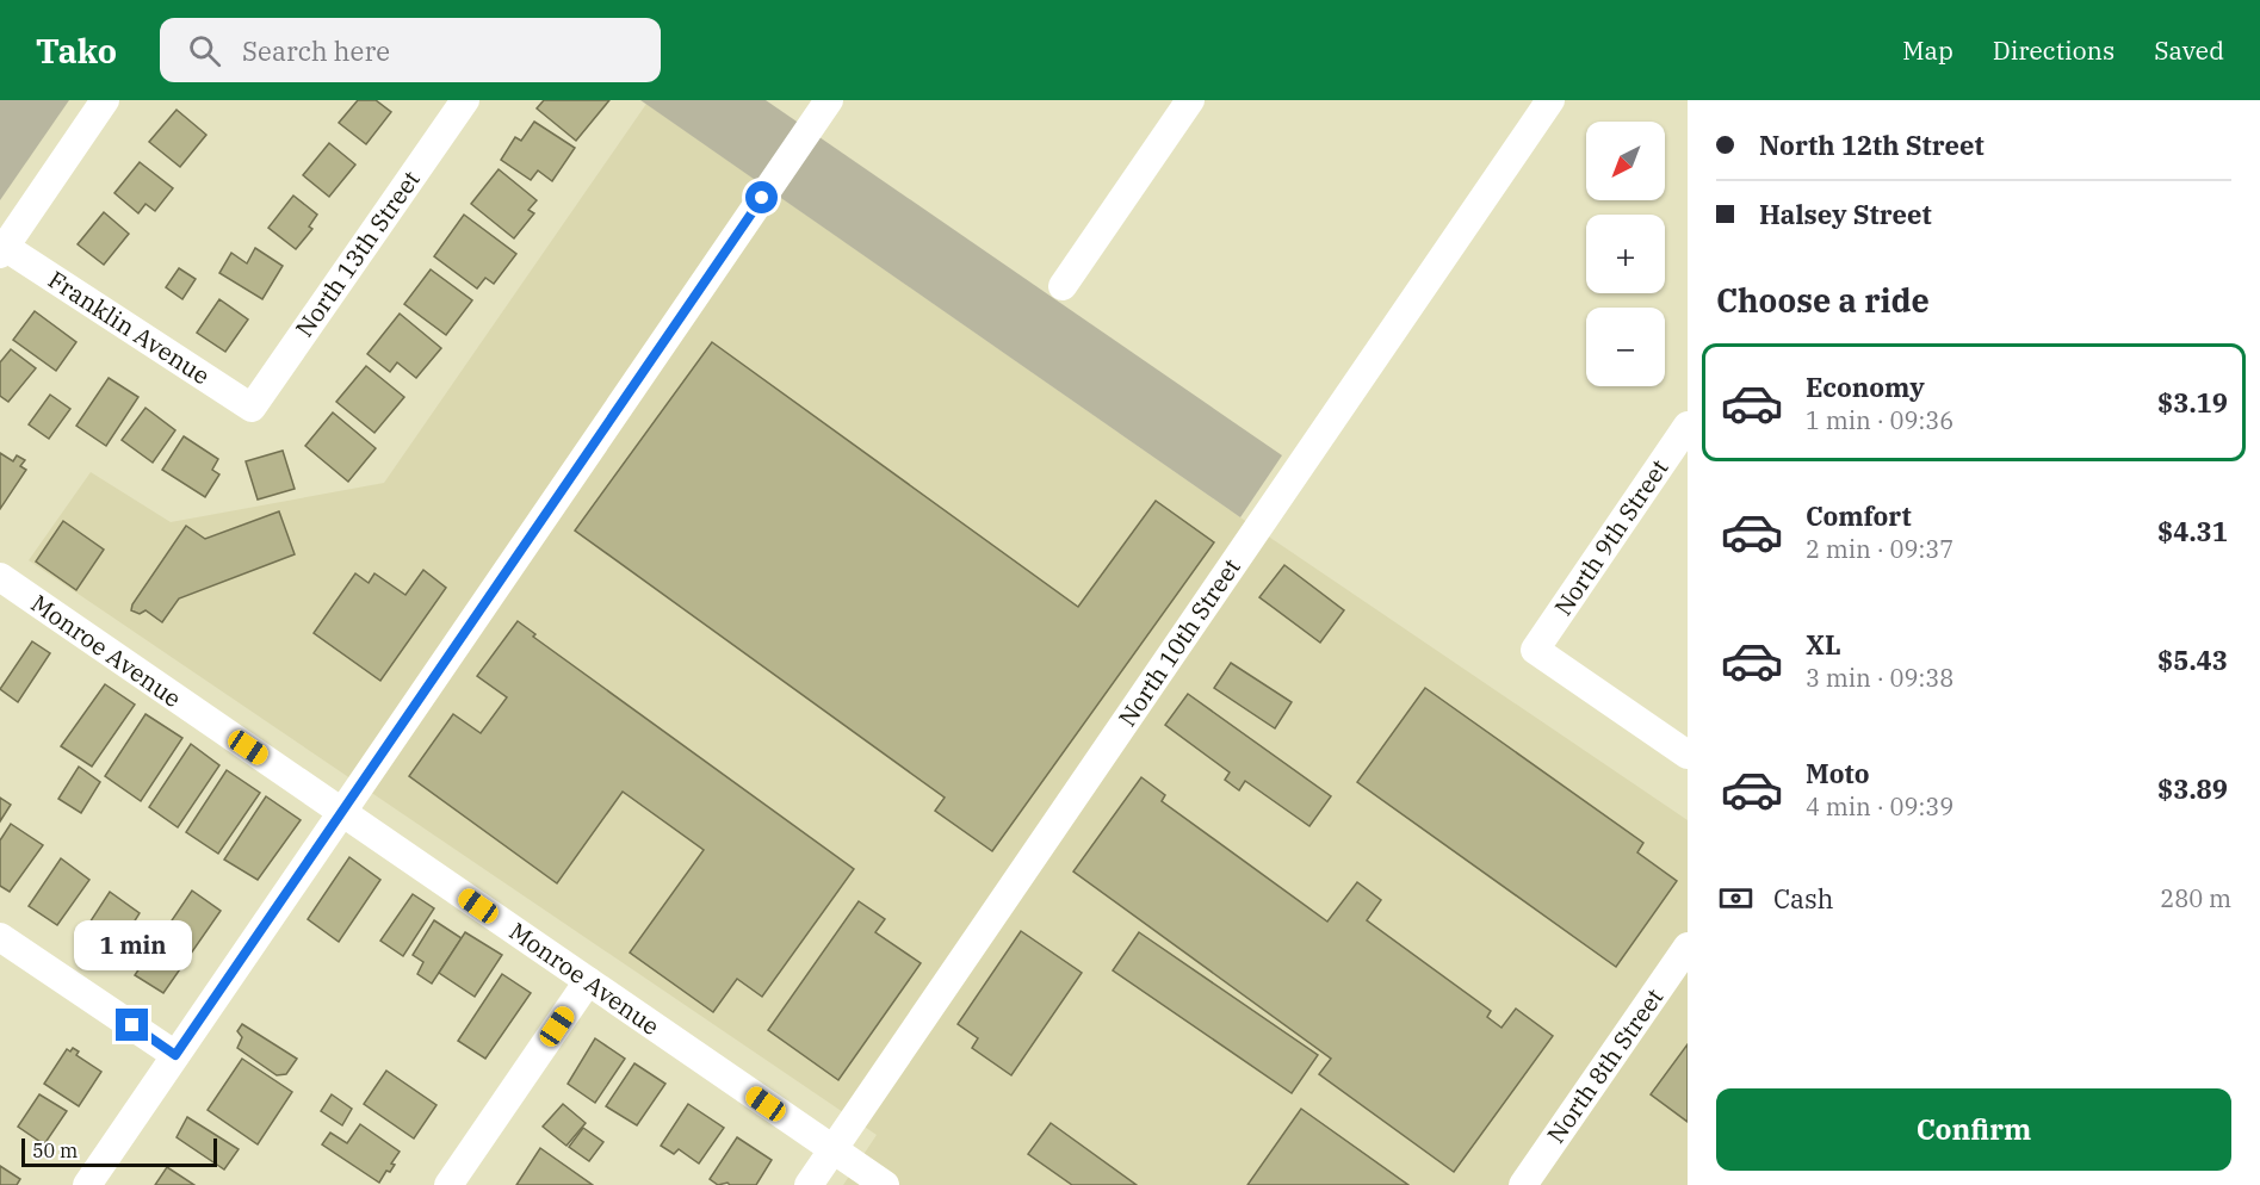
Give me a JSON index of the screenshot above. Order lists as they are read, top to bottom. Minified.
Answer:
{"streets":{"street":["North 13th Street","Franklin Avenue","North 9th Street","North 10th Street","Monroe Avenue","North 8th Street"]},"crossings":[["North 13th Street","Franklin Avenue"],["North 10th Street","Monroe Avenue"]],"scale_bar":"50 m","north":"bottom left","page":{"header":"Tako","search":"Search here","nav":["Map","Directions","Saved"],"banner":["North 12th Street","Halsey Street"],"map_buttons":["+","−"],"heading":"Choose a ride","list":[{"name":"Economy","note":"1 min · 09:36","value":"$3.19"},{"name":"Comfort","note":"2 min · 09:37","value":"$4.31"},{"name":"XL","note":"3 min · 09:38","value":"$5.43"},{"name":"Moto","note":"4 min · 09:39","value":"$3.89"}],"pay":["Cash","280 m"],"bubble":"1 min","buttons":"Confirm","scale":"50 m"}}
